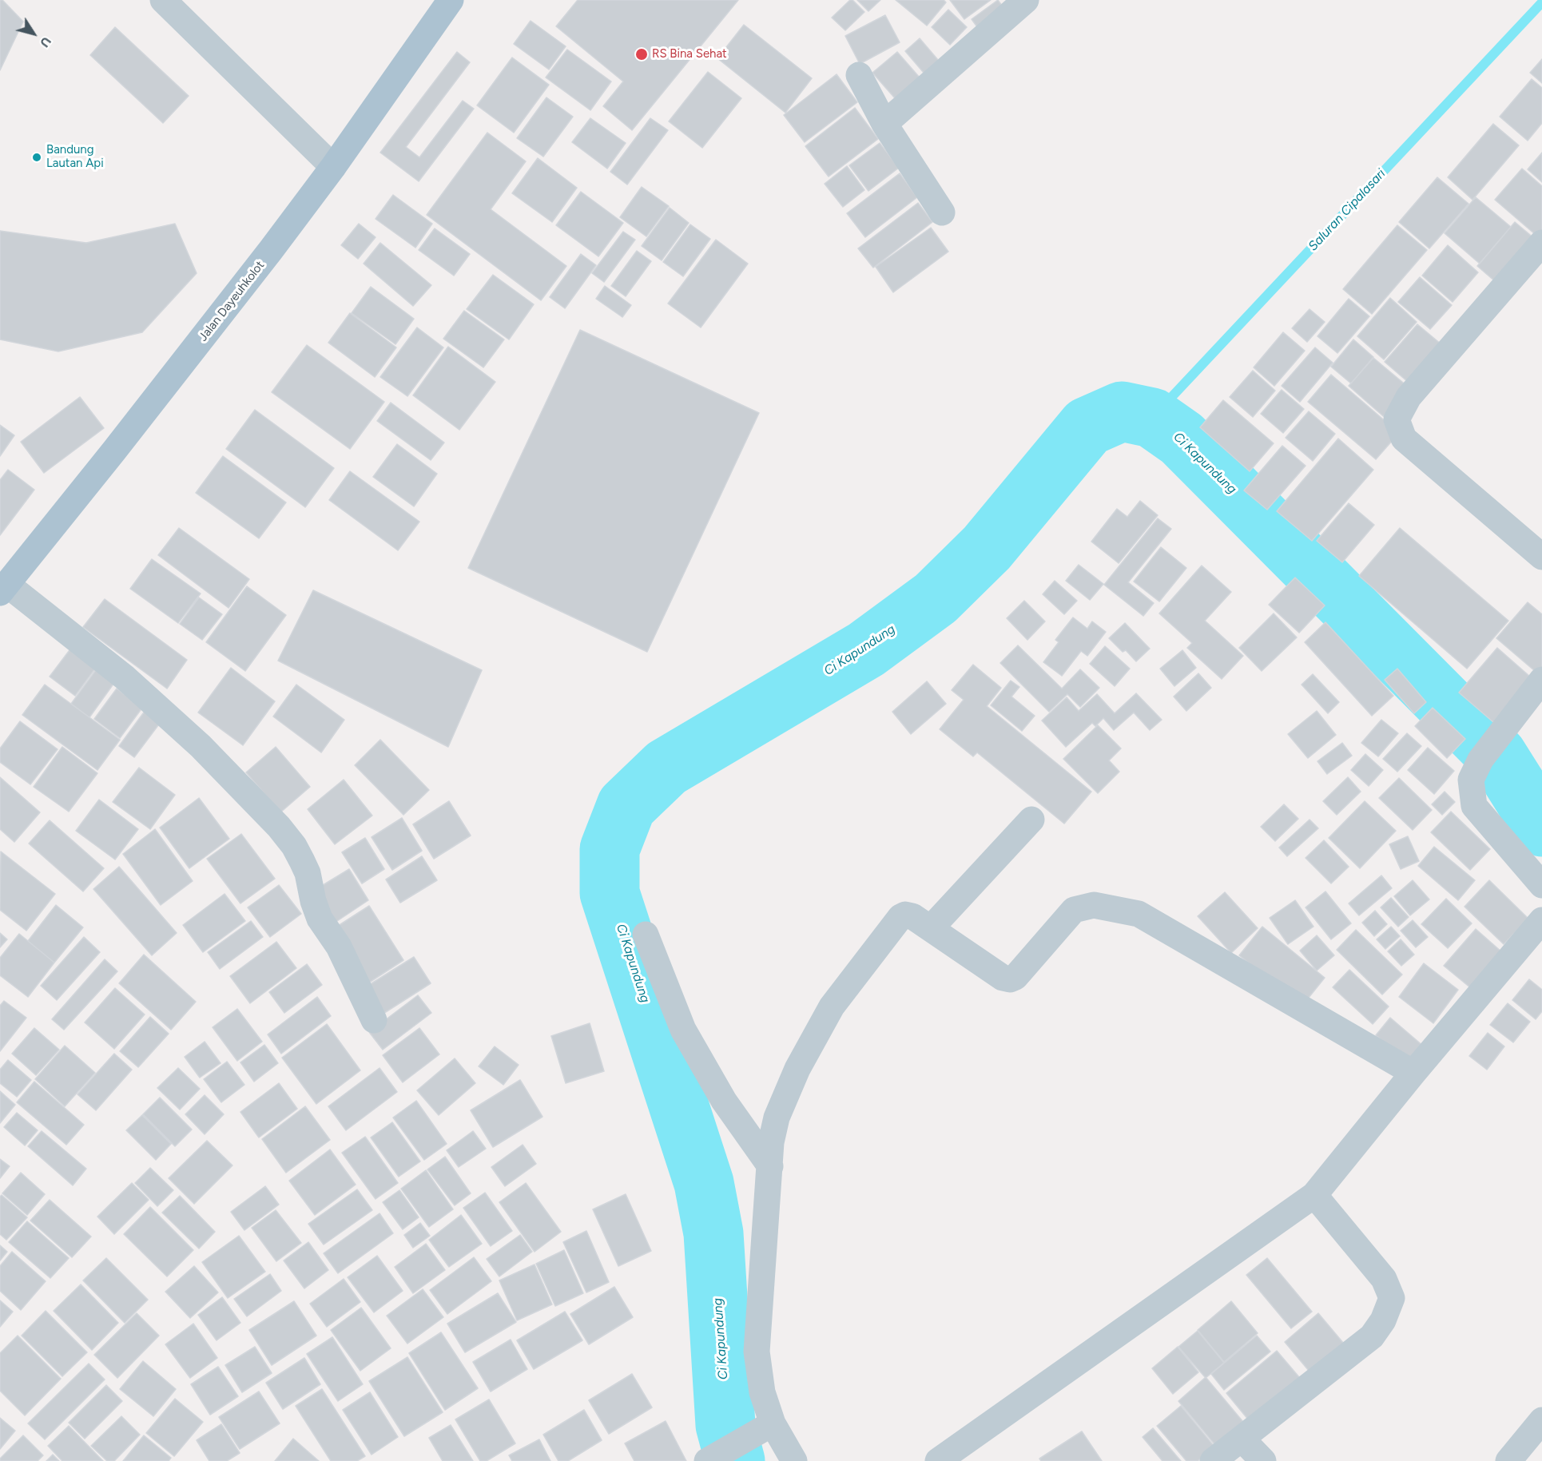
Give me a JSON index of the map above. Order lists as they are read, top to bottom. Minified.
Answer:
{"streets":{"main road":["Jalan Dayeuhkolot"]},"water":["Saluran Cipalasari","Ci Kapundung"],"places":["RS Bina Sehat","Bandung Lautan Api"],"north":"bottom right"}
